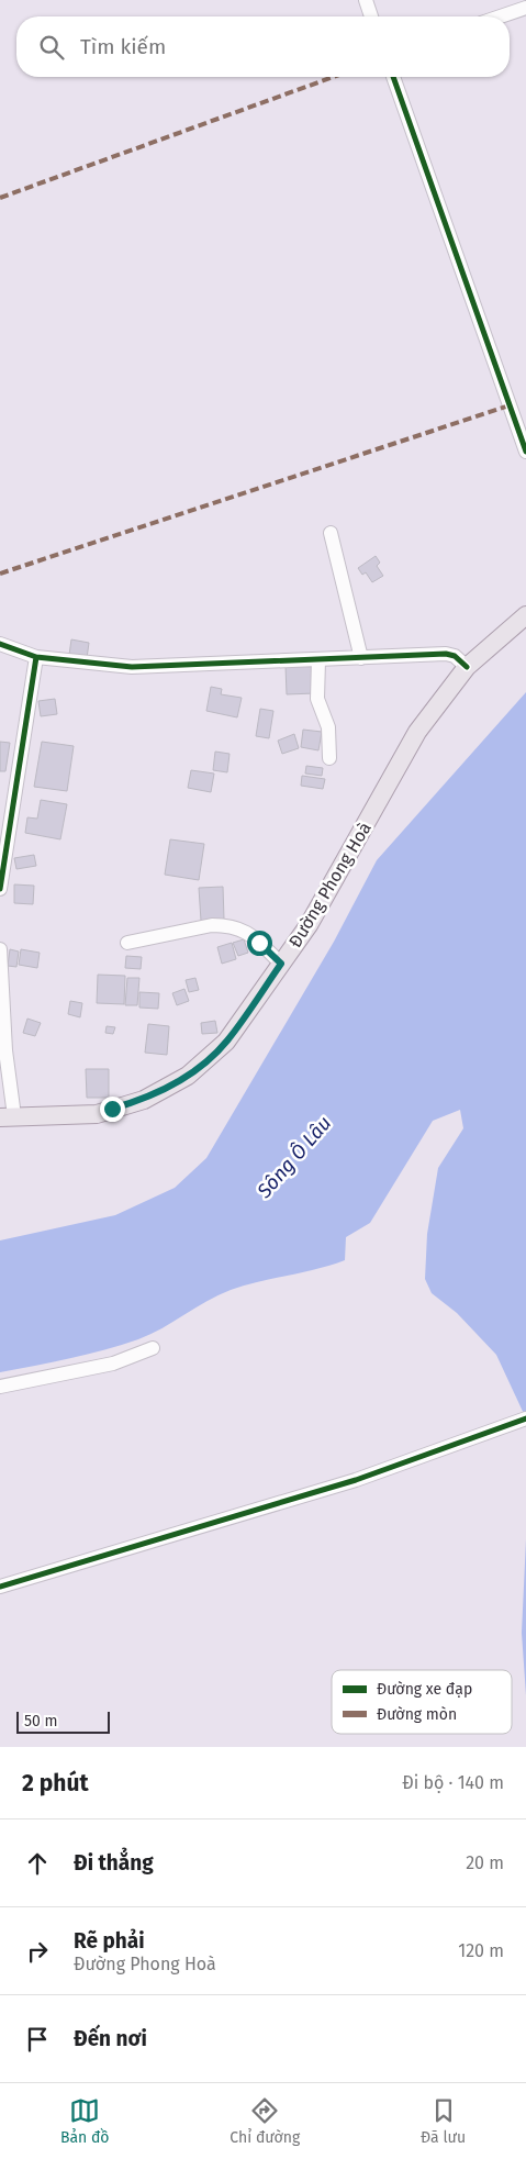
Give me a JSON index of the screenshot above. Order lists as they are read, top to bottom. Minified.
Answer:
{"streets":{"main road":["Đường Phong Hoà"]},"water":["Sông Ô Lâu"],"legend":["Đường xe đạp","Đường mòn"],"scale_bar":"50 m","page":{"search":"Tìm kiếm","scale":"50 m","heading":["2 phút","Đi bộ · 140 m"],"list":[["Đi thẳng","20 m"],["Rẽ phải","Đường Phong Hoà","120 m"],"Đến nơi"],"nav":["Bản đồ","Chỉ đường","Đã lưu"]}}
